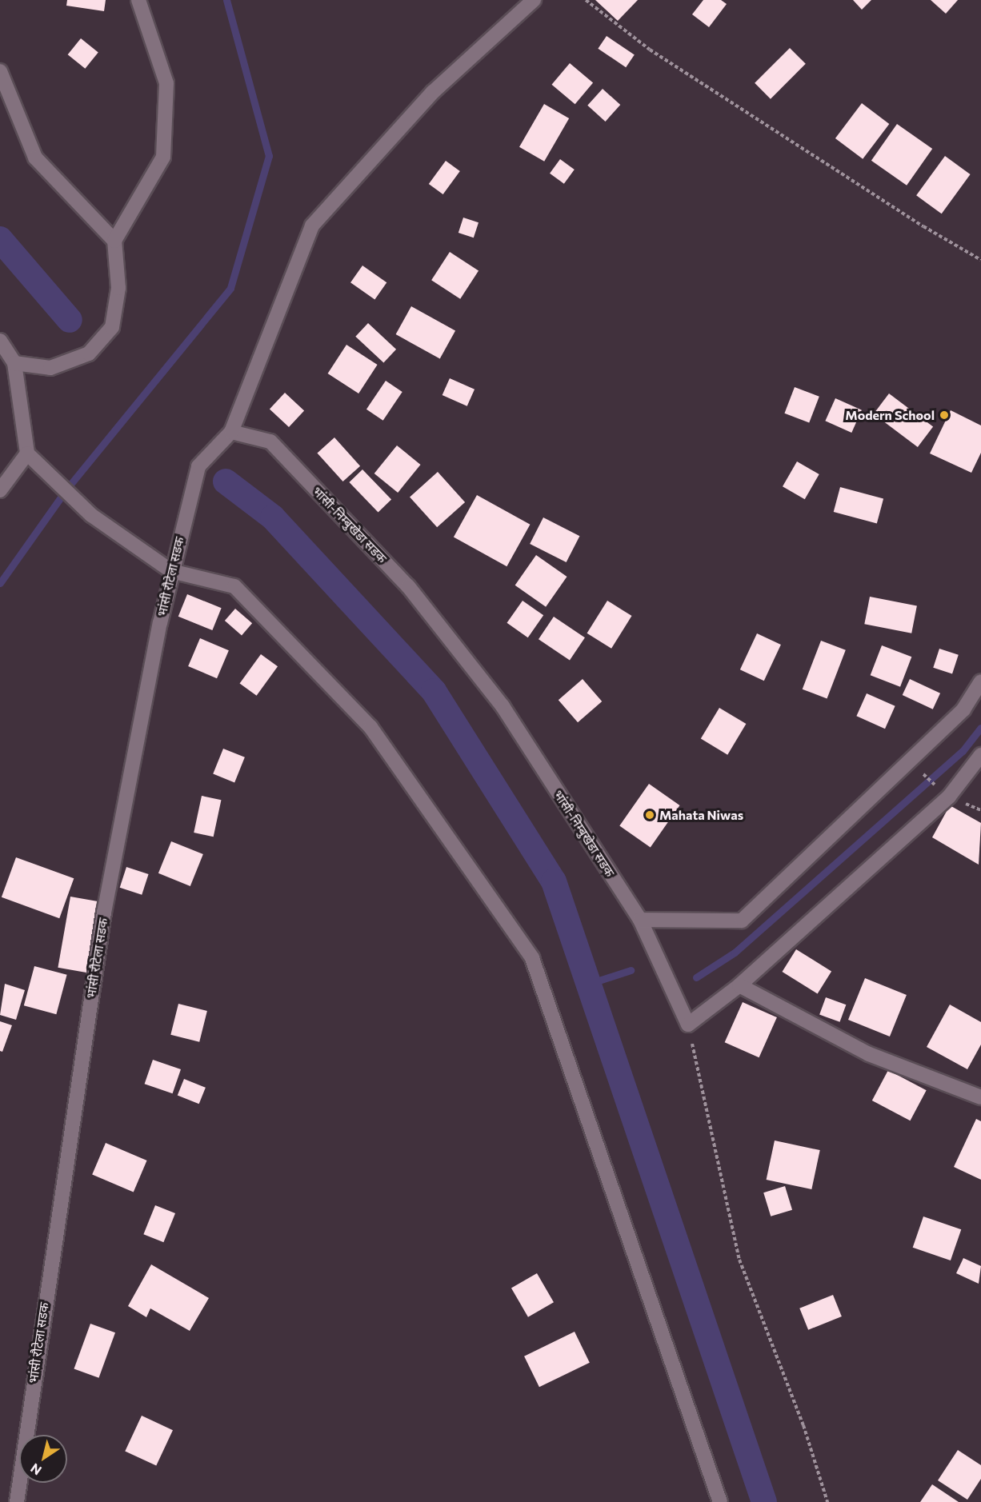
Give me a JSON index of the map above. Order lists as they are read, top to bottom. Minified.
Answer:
{"streets":{"street":["भांसी-निम्बुखेडा सडक","भांसी रौटेला सडक"]},"crossings":[["भांसी-निम्बुखेडा सडक","भांसी रौटेला सडक"]],"places":["Modern School","Mahata Niwas"],"north":"bottom left"}
